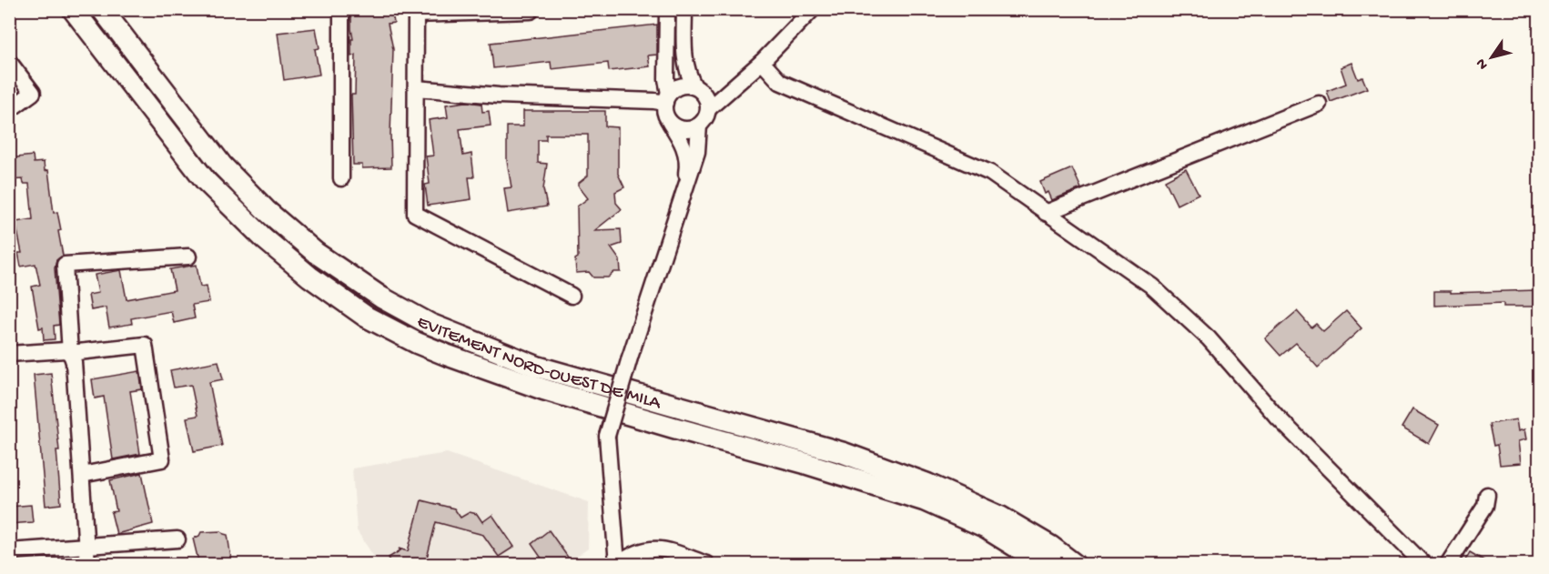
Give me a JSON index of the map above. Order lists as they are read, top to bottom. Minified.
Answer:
{"streets":{"highway":["EVITEMENT NORD-OUEST DE MILA"]},"north":"bottom left"}
